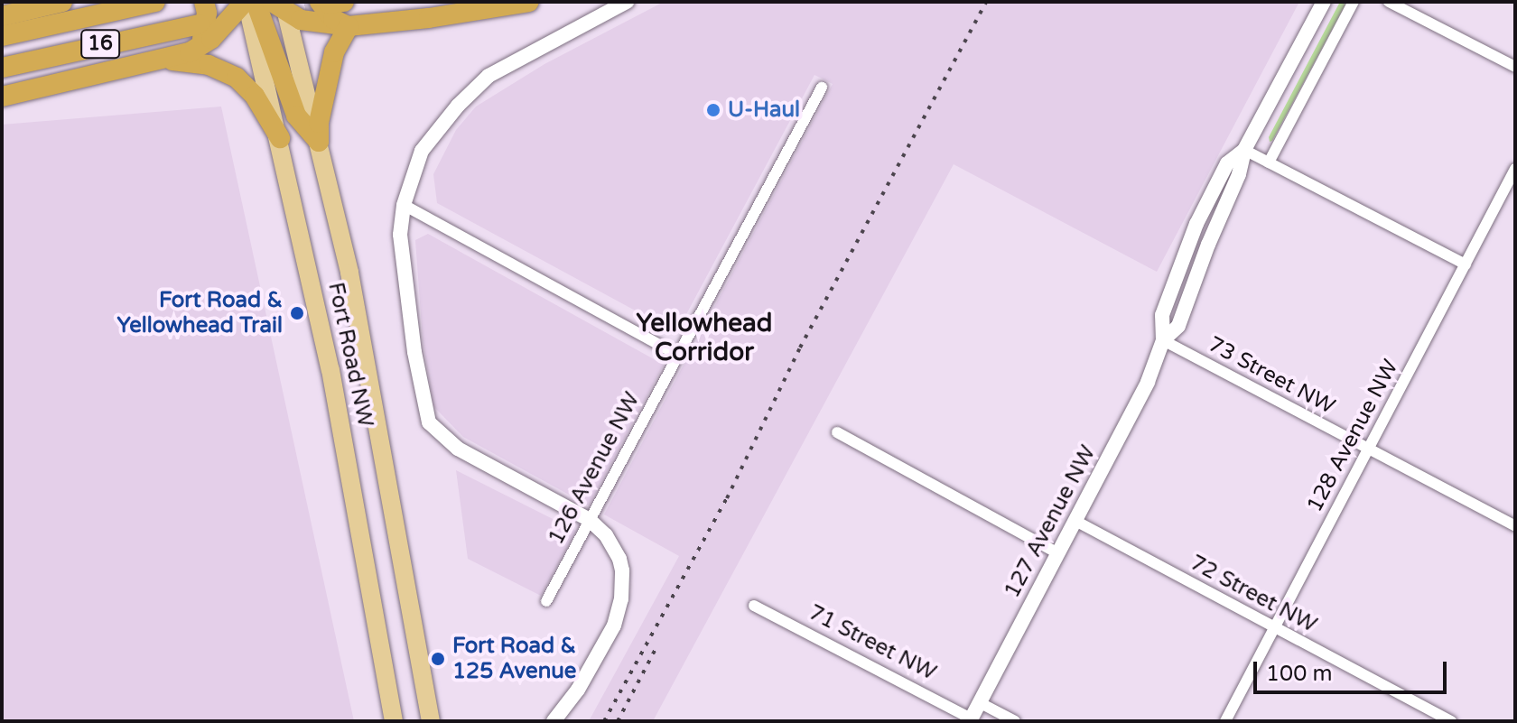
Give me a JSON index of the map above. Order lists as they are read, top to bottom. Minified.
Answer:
{"streets":{"highway":["16"],"main road":["Fort Road NW"],"street":["73 Street NW","128 Avenue NW","126 Avenue NW","127 Avenue NW","72 Street NW","71 Street NW"]},"crossings":[["73 Street NW","128 Avenue NW"],["73 Street NW","127 Avenue NW"],["128 Avenue NW","72 Street NW"],["127 Avenue NW","72 Street NW"],["127 Avenue NW","71 Street NW"]],"districts":["Yellowhead Corridor"],"places":["U-Haul","Fort Road & Yellowhead Trail","Fort Road & 125 Avenue"],"scale_bar":"100 m"}
